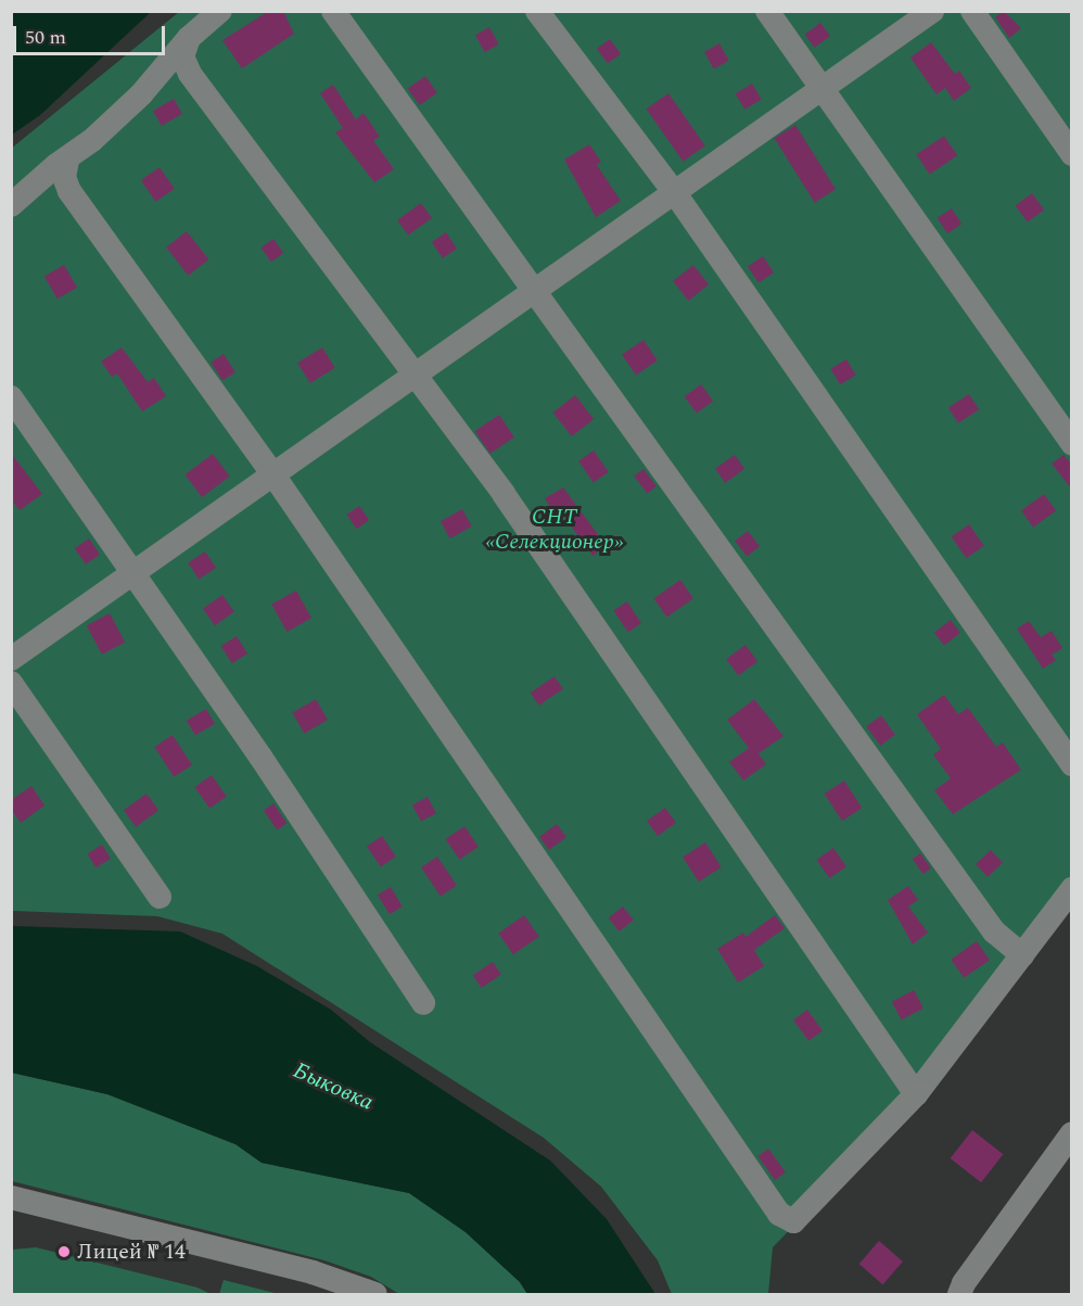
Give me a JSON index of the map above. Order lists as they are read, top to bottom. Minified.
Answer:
{"water":["Быковка"],"parks":["СНТ «Селекционер»"],"places":["Лицей № 14"],"scale_bar":"50 m"}
